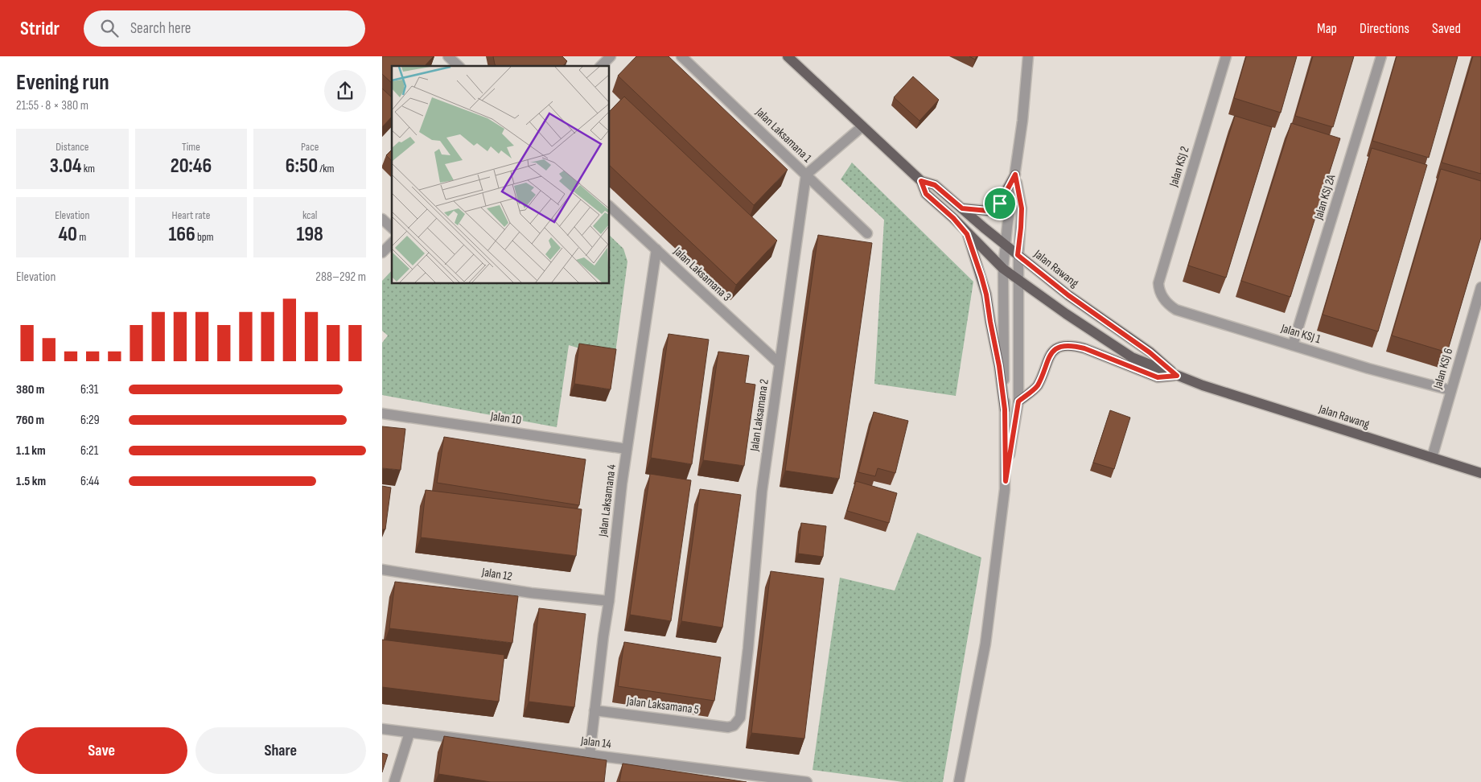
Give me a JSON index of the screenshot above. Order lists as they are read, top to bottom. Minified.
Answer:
{"streets":{"main road":["Jalan Rawang"],"street":["Jalan Laksamana 1","Jalan KSJ 2","Jalan KSJ 2A","Jalan Laksamana 3","Jalan KSJ 1","Jalan KSJ 6","Jalan Laksamana 2","Jalan 10","Jalan Laksamana 4","Jalan 12","Jalan Laksamana 5","Jalan 14"]},"crossings":[["Jalan Laksamana 1","Jalan Laksamana 2"],["Jalan KSJ 2","Jalan KSJ 1"],["Jalan KSJ 2A","Jalan KSJ 1"],["Jalan Rawang","Jalan KSJ 6"],["Jalan Laksamana 3","Jalan Laksamana 2"],["Jalan Laksamana 3","Jalan Laksamana 4"],["Jalan KSJ 1","Jalan KSJ 6"],["Jalan Laksamana 2","Jalan Laksamana 5"],["Jalan 10","Jalan Laksamana 4"],["Jalan Laksamana 4","Jalan 12"],["Jalan Laksamana 4","Jalan Laksamana 5"],["Jalan Laksamana 4","Jalan 14"]],"page":{"header":"Stridr","search":"Search here","nav":["Map","Directions","Saved"],"heading":["Evening run","21:55 · 8 × 380 m"],"stats":[["Distance","3.04 km"],["Time","20:46"],["Pace","6:50 /km"],["Elevation","40 m"],["Heart rate","166 bpm"],["kcal","198"]],"chart":["Elevation","288–292 m"],"list":[{"name":"380 m","note":"6:31"},{"name":"760 m","note":"6:29"},{"name":"1.1 km","note":"6:21"},{"name":"1.5 km","note":"6:44"}],"buttons":["Save","Share"]}}
